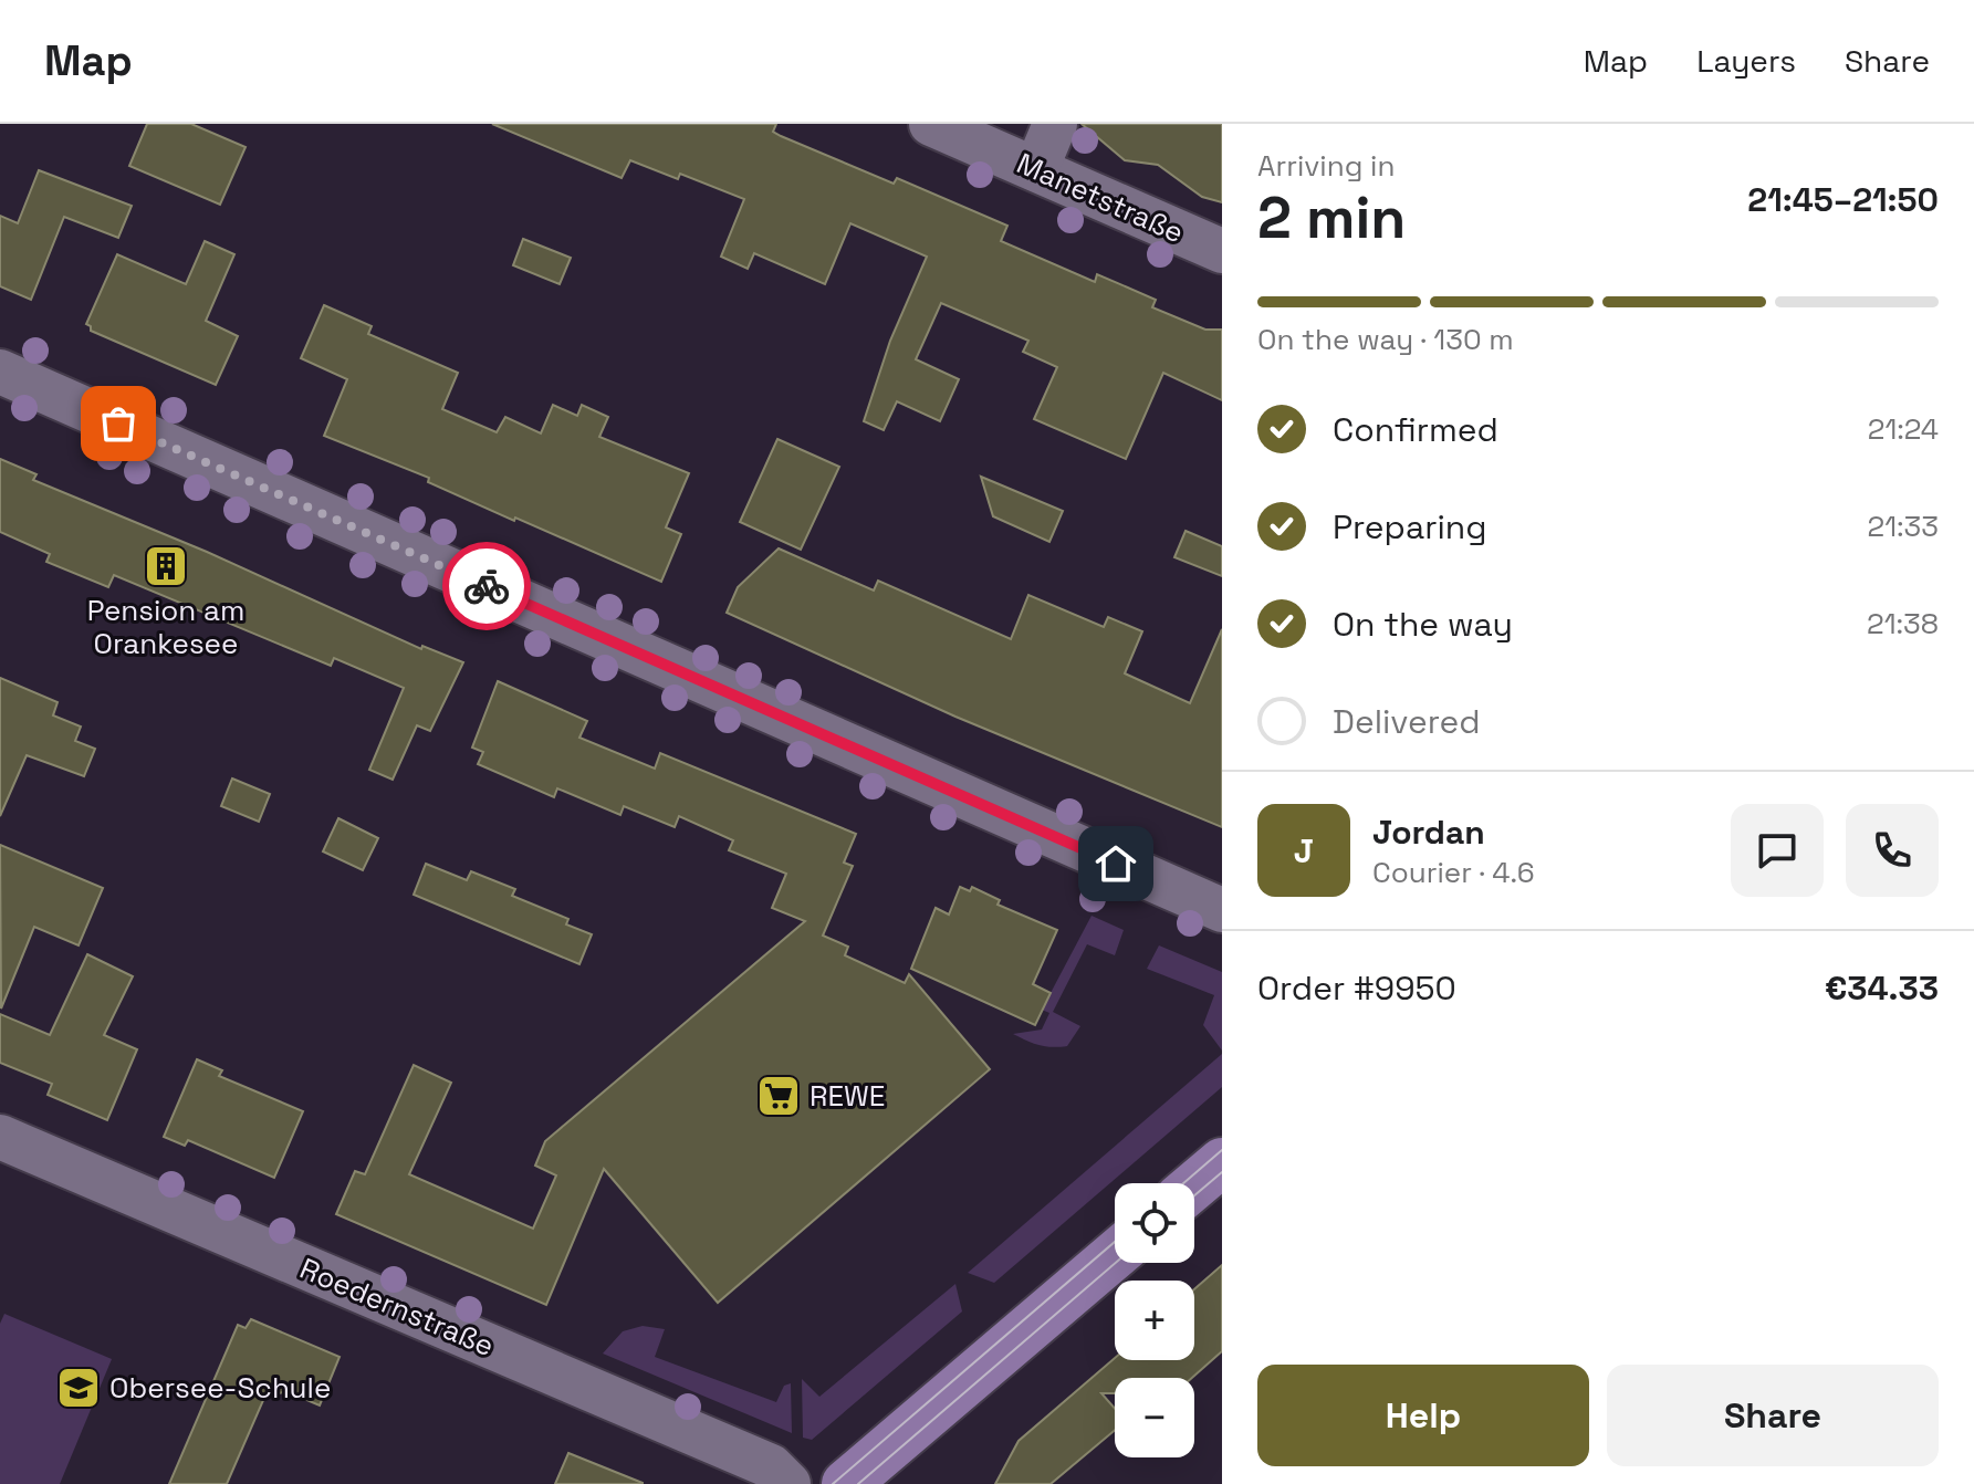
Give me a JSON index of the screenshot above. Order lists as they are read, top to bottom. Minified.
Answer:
{"streets":{"street":["Manetstraße","Roedernstraße"]},"places":{"building":["Pension am Orankesee"],"supermarket":["REWE"],"school or university":["Obersee-Schule"]},"page":{"header":"Map","nav":["Map","Layers","Share"],"heading":["2 min","Arriving in","21:45–21:50"],"panel":["Jordan","Courier · 4.6","Order #9950","€34.33"],"bar":"On the way · 130 m","list":[["Confirmed","21:24"],["Preparing","21:33"],["On the way","21:38"],"Delivered"],"round":"J","map_buttons":["+","−"],"buttons":["Help","Share"]}}
